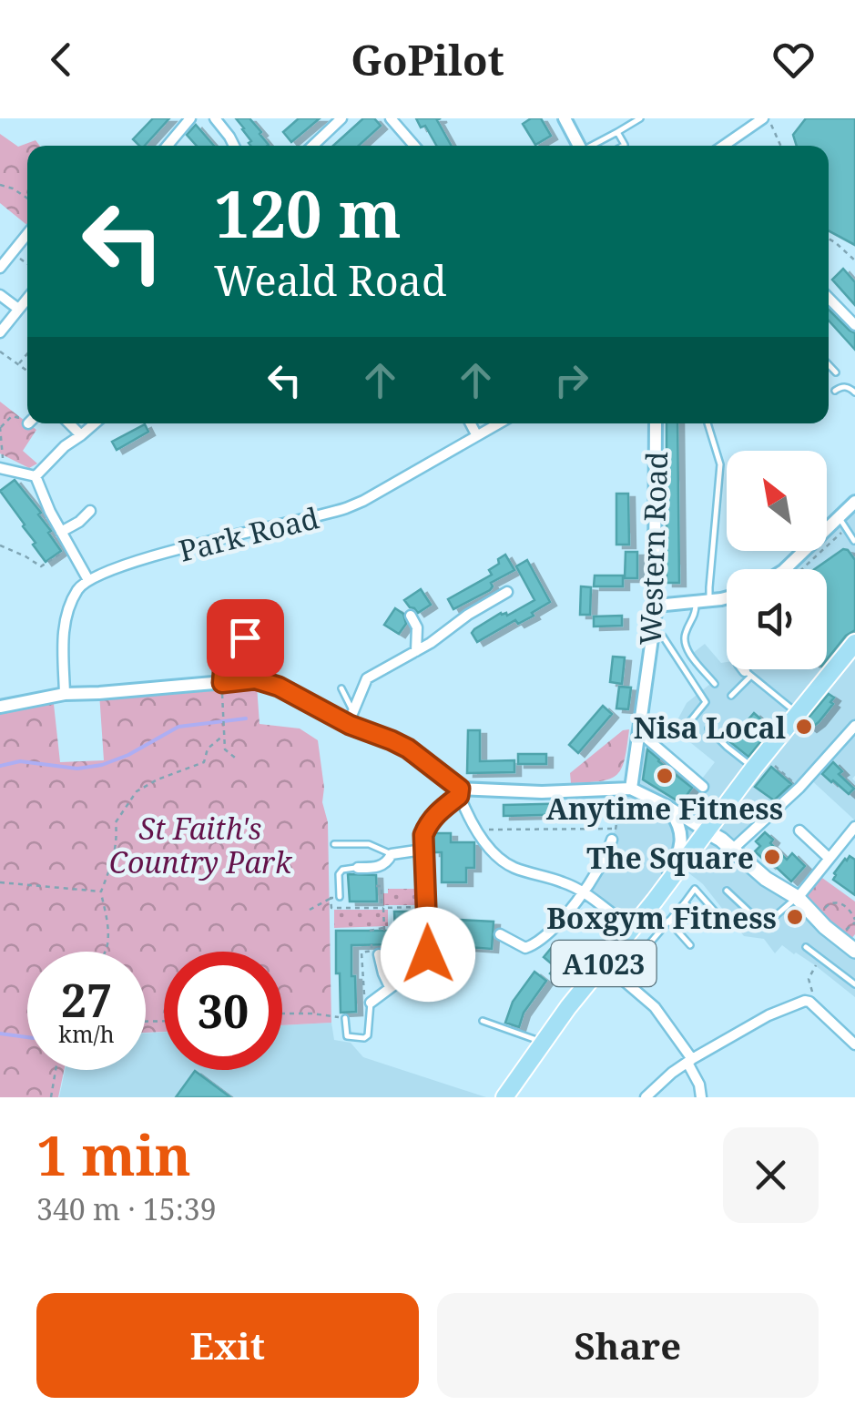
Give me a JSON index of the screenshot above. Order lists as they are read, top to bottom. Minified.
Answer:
{"streets":{"main road":["A1023"],"street":["Park Road","Western Road"]},"parks":["St Faith's Country Park"],"places":["Nisa Local","Anytime Fitness","The Square","Boxgym Fitness"],"north":"top left","page":{"header":"GoPilot","turn":["120 m","Weald Road"],"speed":"27 km/h","limit":"30","heading":["1 min","340 m · 15:39"],"buttons":["Exit","Share"]}}
